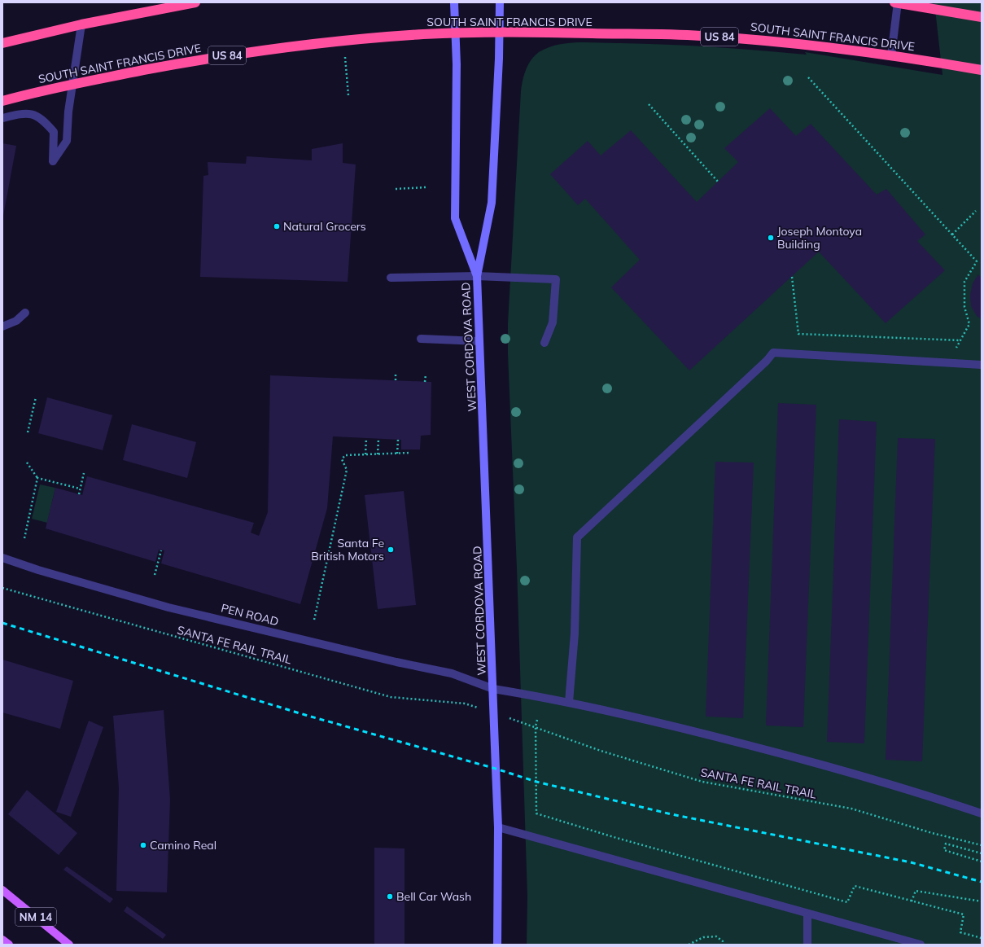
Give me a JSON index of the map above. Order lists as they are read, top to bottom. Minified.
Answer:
{"streets":{"highway":["SOUTH SAINT FRANCIS DRIVE","US 84"],"main road":["WEST CORDOVA ROAD","NM 14"],"street":["PEN ROAD"],"path":["SANTA FE RAIL TRAIL"]},"crossings":[["SOUTH SAINT FRANCIS DRIVE","WEST CORDOVA ROAD"],["WEST CORDOVA ROAD","PEN ROAD"]],"places":["Natural Grocers","Joseph Montoya Building","Santa Fe British Motors","Camino Real","Bell Car Wash"]}
